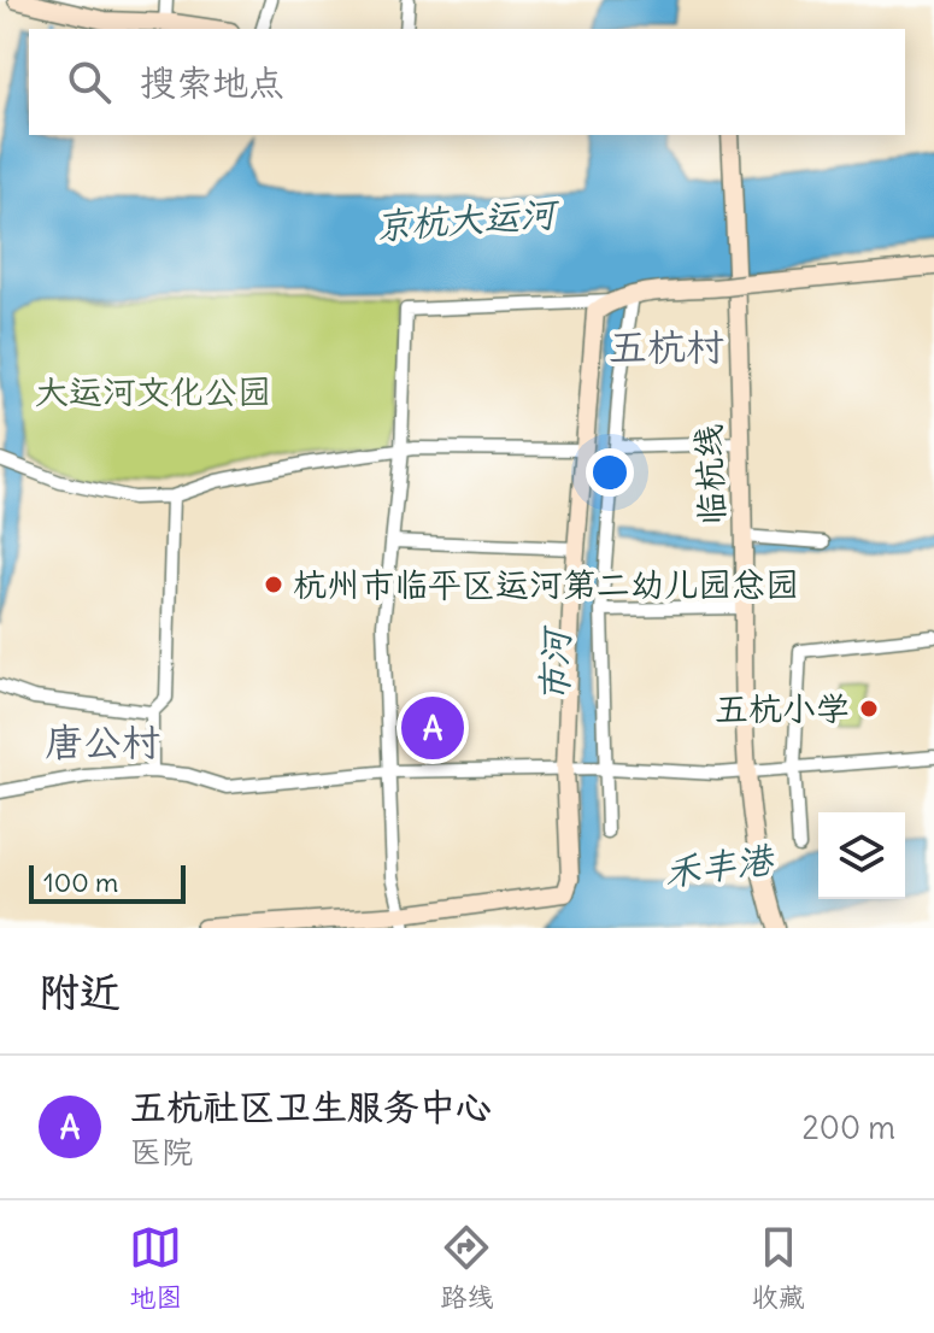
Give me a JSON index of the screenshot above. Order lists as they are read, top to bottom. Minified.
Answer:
{"streets":{"street":["临杭线"]},"districts":["五杭村","唐公村"],"water":["京杭大运河","市河","禾丰港"],"parks":["大运河文化公园"],"places":["杭州市临平区运河第二幼儿园总园","五杭小学"],"scale_bar":"100 m","page":{"search":"搜索地点","pins":"A","scale":"100 m","heading":"附近","list":[{"mark":"A","name":"五杭社区卫生服务中心","note":"医院","value":"200 m"}],"nav":["地图","路线","收藏"]}}
